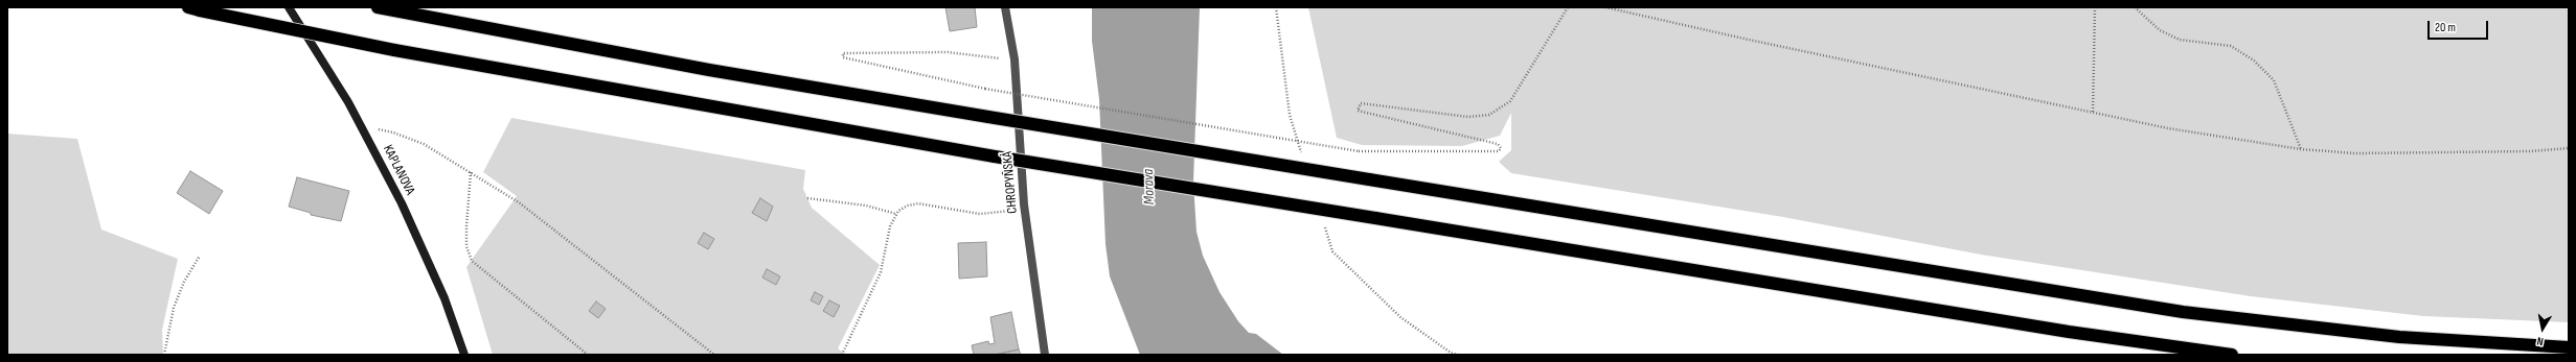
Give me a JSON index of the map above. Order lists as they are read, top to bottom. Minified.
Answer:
{"streets":{"main road":["KAPLANOVA"],"street":["CHROPYŇSKÁ"]},"water":["Morava"],"scale_bar":"20 m","north":"bottom"}
